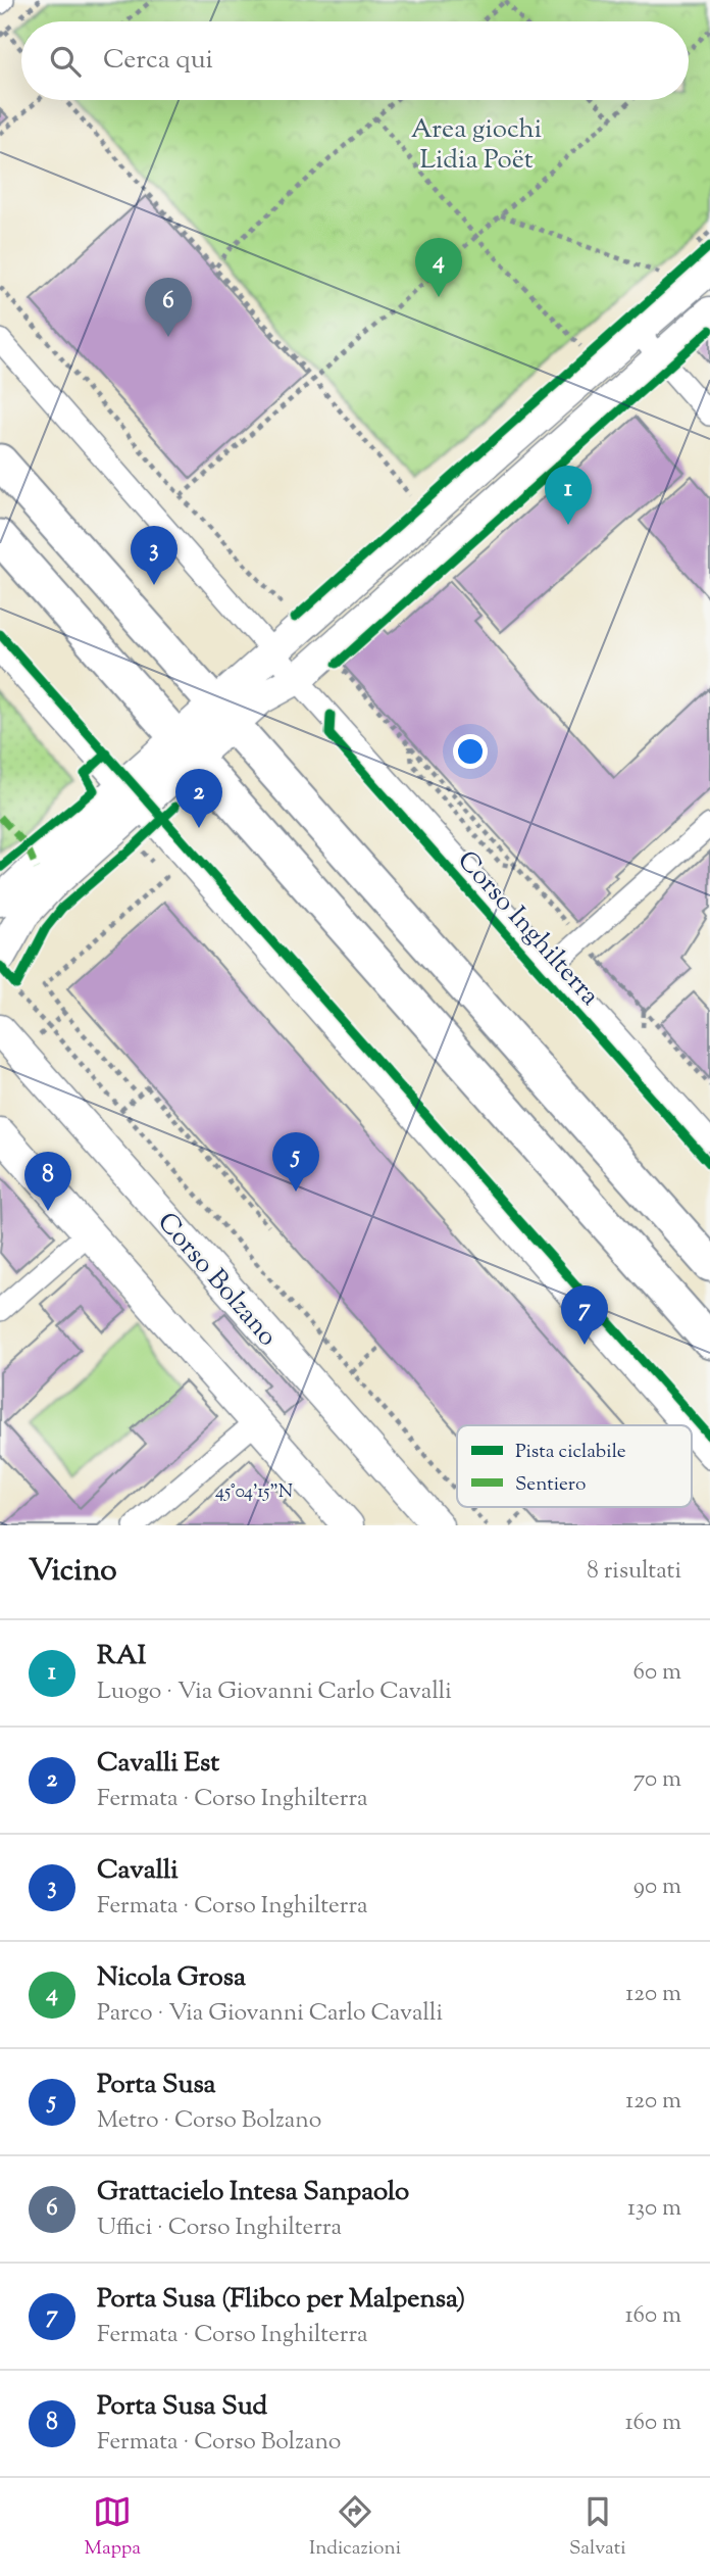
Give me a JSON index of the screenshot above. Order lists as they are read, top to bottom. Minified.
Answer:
{"streets":{"street":["Corso Inghilterra","Corso Bolzano"]},"parks":["Area giochi Lidia Poët"],"legend":["Pista ciclabile","Sentiero"],"page":{"search":"Cerca qui","pins":["4","6","1","3","2","5","8","7"],"heading":["Vicino","8 risultati"],"list":[{"mark":"1","name":"RAI","note":"Luogo · Via Giovanni Carlo Cavalli","value":"60 m"},{"mark":"2","name":"Cavalli Est","note":"Fermata · Corso Inghilterra","value":"70 m"},{"mark":"3","name":"Cavalli","note":"Fermata · Corso Inghilterra","value":"90 m"},{"mark":"4","name":"Nicola Grosa","note":"Parco · Via Giovanni Carlo Cavalli","value":"120 m"},{"mark":"5","name":"Porta Susa","note":"Metro · Corso Bolzano","value":"120 m"},{"mark":"6","name":"Grattacielo Intesa Sanpaolo","note":"Uffici · Corso Inghilterra","value":"130 m"},{"mark":"7","name":"Porta Susa (Flibco per Malpensa)","note":"Fermata · Corso Inghilterra","value":"160 m"},{"mark":"8","name":"Porta Susa Sud","note":"Fermata · Corso Bolzano","value":"160 m"}],"nav":["Mappa","Indicazioni","Salvati"]},"coordinates":["45°04'15\"N"]}
